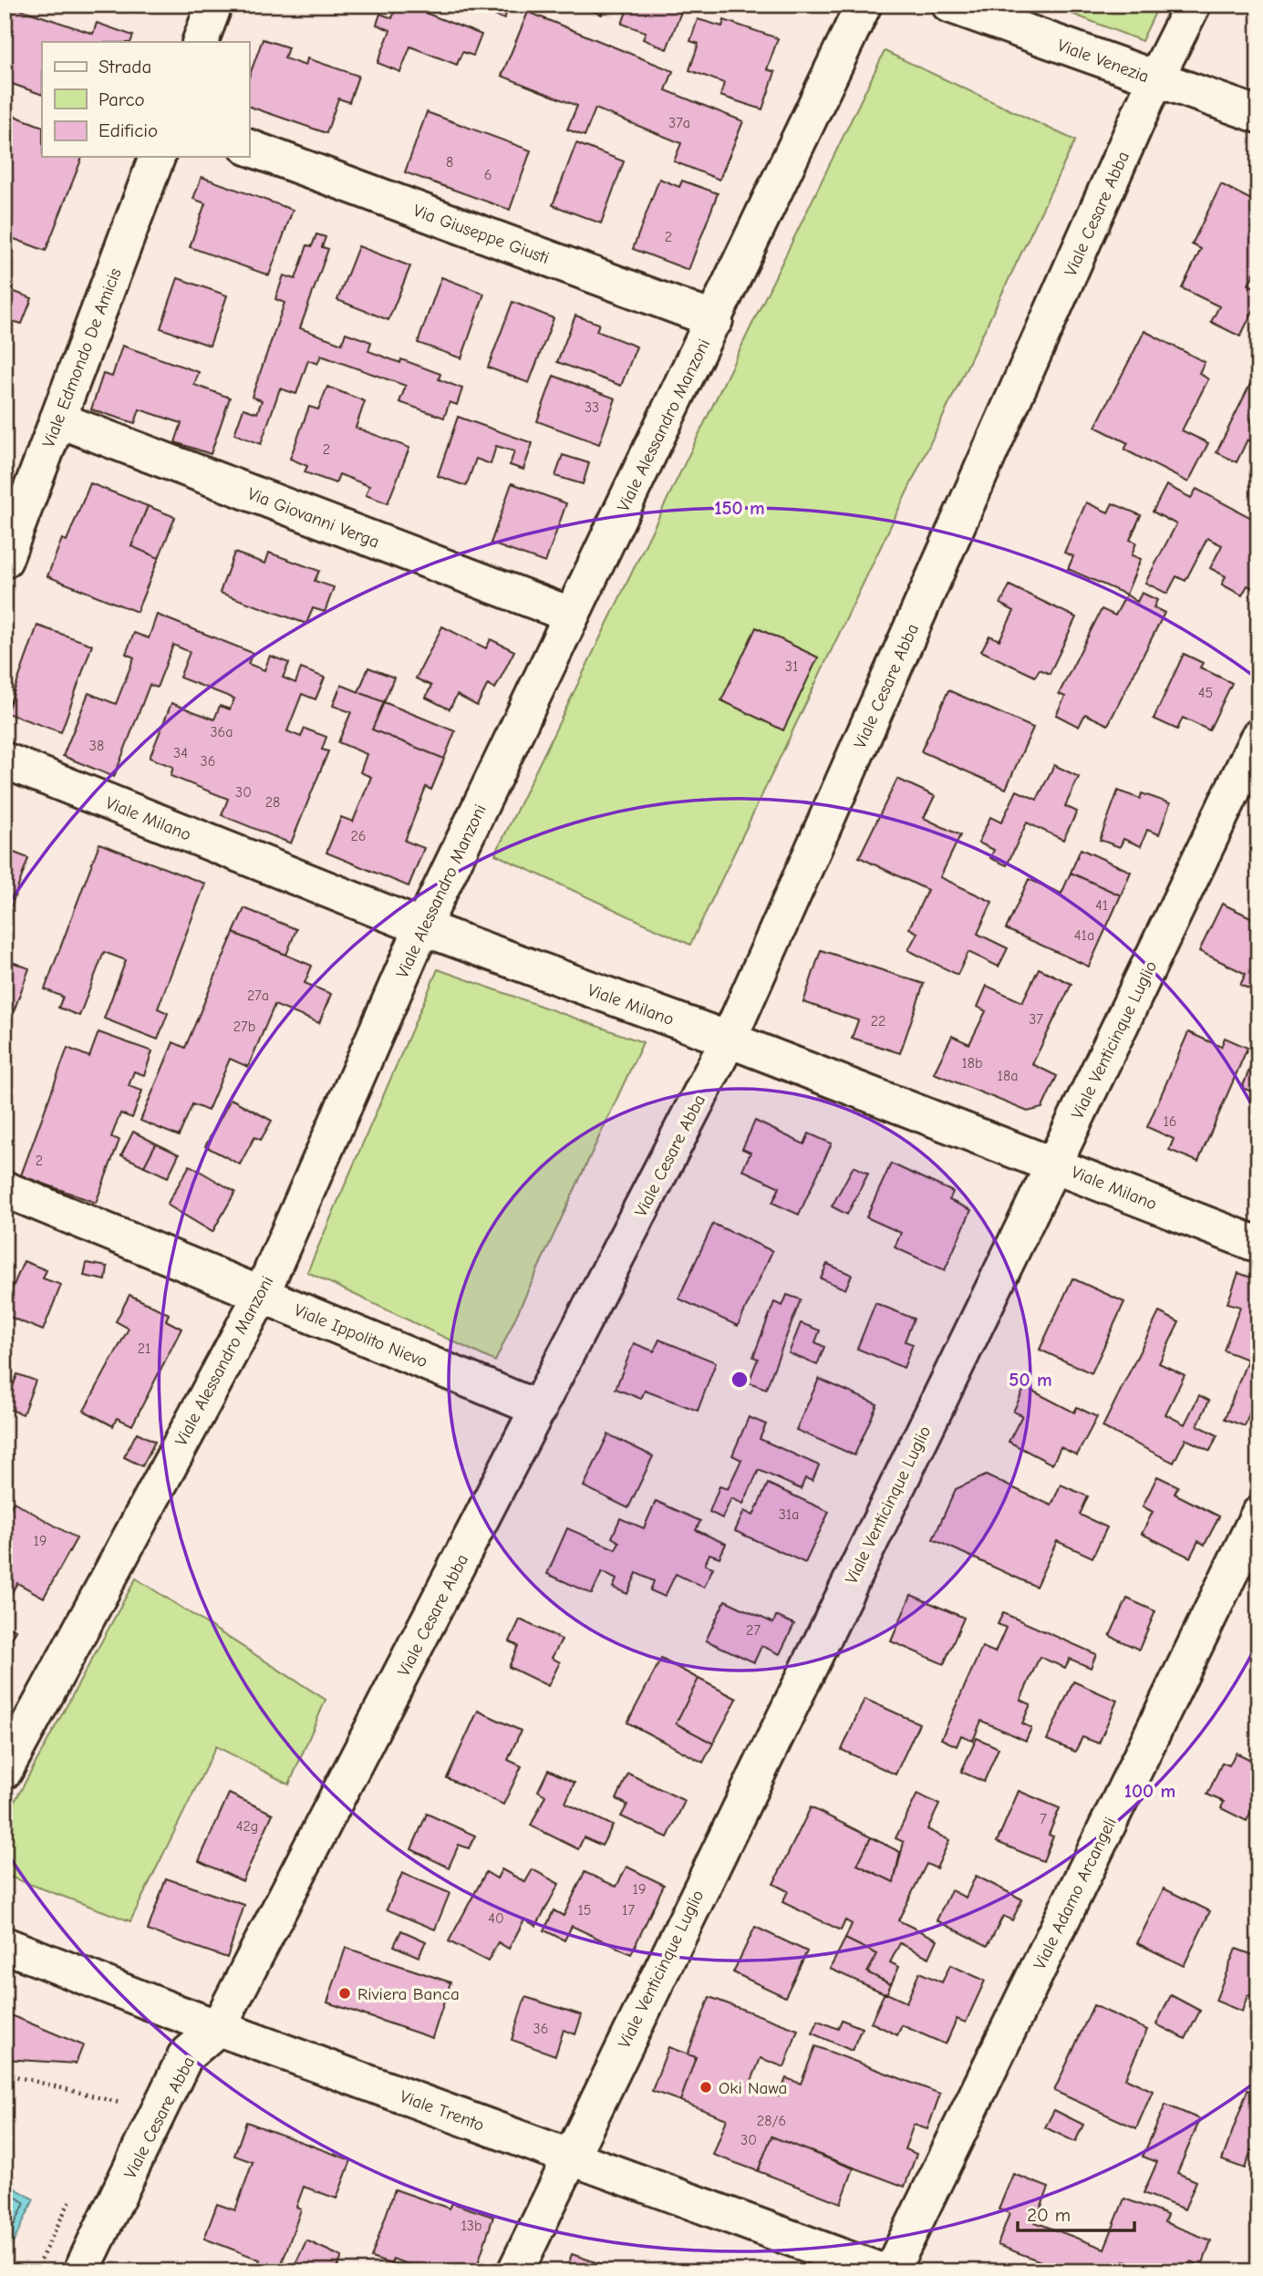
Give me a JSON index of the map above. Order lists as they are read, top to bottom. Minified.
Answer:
{"streets":{"street":["Viale Venezia","Viale Cesare Abba","Via Giuseppe Giusti","Viale Edmondo De Amicis","Viale Alessandro Manzoni","Via Giovanni Verga","Viale Milano","Viale Venticinque Luglio","Viale Ippolito Nievo","Viale Adamo Arcangeli","Viale Trento"]},"crossings":[["Viale Venezia","Viale Cesare Abba"],["Viale Cesare Abba","Viale Milano"],["Viale Cesare Abba","Viale Ippolito Nievo"],["Viale Cesare Abba","Viale Trento"],["Via Giuseppe Giusti","Viale Alessandro Manzoni"],["Viale Edmondo De Amicis","Via Giovanni Verga"],["Viale Alessandro Manzoni","Via Giovanni Verga"],["Viale Alessandro Manzoni","Viale Milano"],["Viale Alessandro Manzoni","Viale Ippolito Nievo"],["Viale Milano","Viale Venticinque Luglio"],["Viale Venticinque Luglio","Viale Trento"]],"places":["Riviera Banca","Oki Nawa"],"house_numbers":["37a","8","6","2","33","2","31","45","36a","38","34","36","30","28","26","41","41a","27a","37","22","27b","18b","18a","16","2","21","31a","19","27","7","42g","19","15","17","40","36","28/6","30","13b"],"legend":["Strada","Parco","Edificio"],"scale_bar":"20 m","rings":["150 m","50 m","100 m"]}
